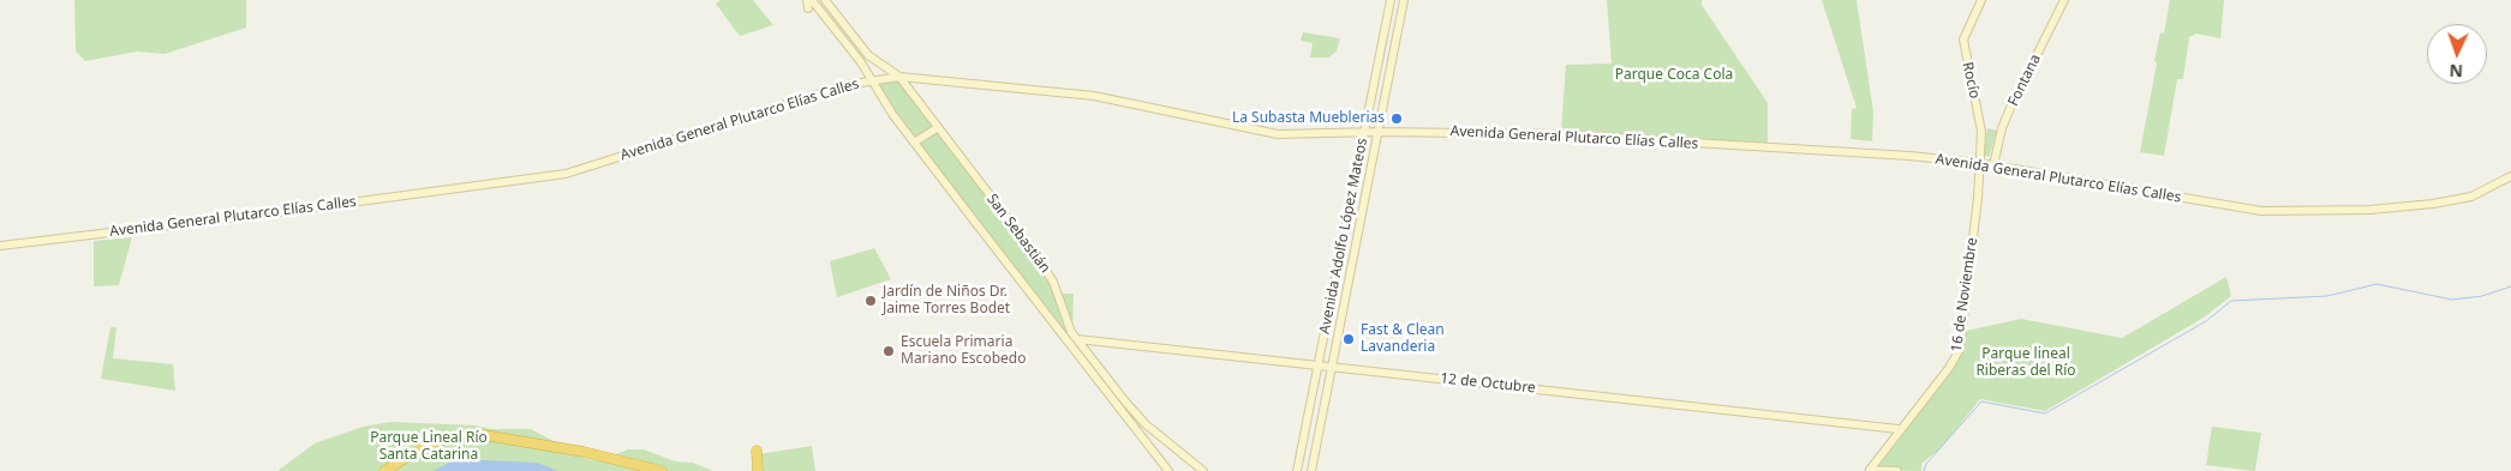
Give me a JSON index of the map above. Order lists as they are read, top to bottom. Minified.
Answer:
{"streets":{"street":["Rocío","Fontana","Avenida General Plutarco Elías Calles","San Sebastián","Avenida Adolfo López Mateos","16 de Noviembre","12 de Octubre"]},"crossings":[["Rocío","Avenida General Plutarco Elías Calles"],["Rocío","16 de Noviembre"],["Fontana","Avenida General Plutarco Elías Calles"],["Avenida General Plutarco Elías Calles","San Sebastián"],["Avenida General Plutarco Elías Calles","Avenida Adolfo López Mateos"],["Avenida General Plutarco Elías Calles","16 de Noviembre"],["San Sebastián","12 de Octubre"],["Avenida Adolfo López Mateos","12 de Octubre"],["16 de Noviembre","12 de Octubre"]],"parks":["Parque Coca Cola","Parque lineal Riberas del Río","Parque Lineal Río Santa Catarina"],"places":["La Subasta Mueblerias","Jardín de Niños Dr. Jaime Torres Bodet","Fast & Clean Lavanderia","Escuela Primaria Mariano Escobedo"],"north":"bottom"}
